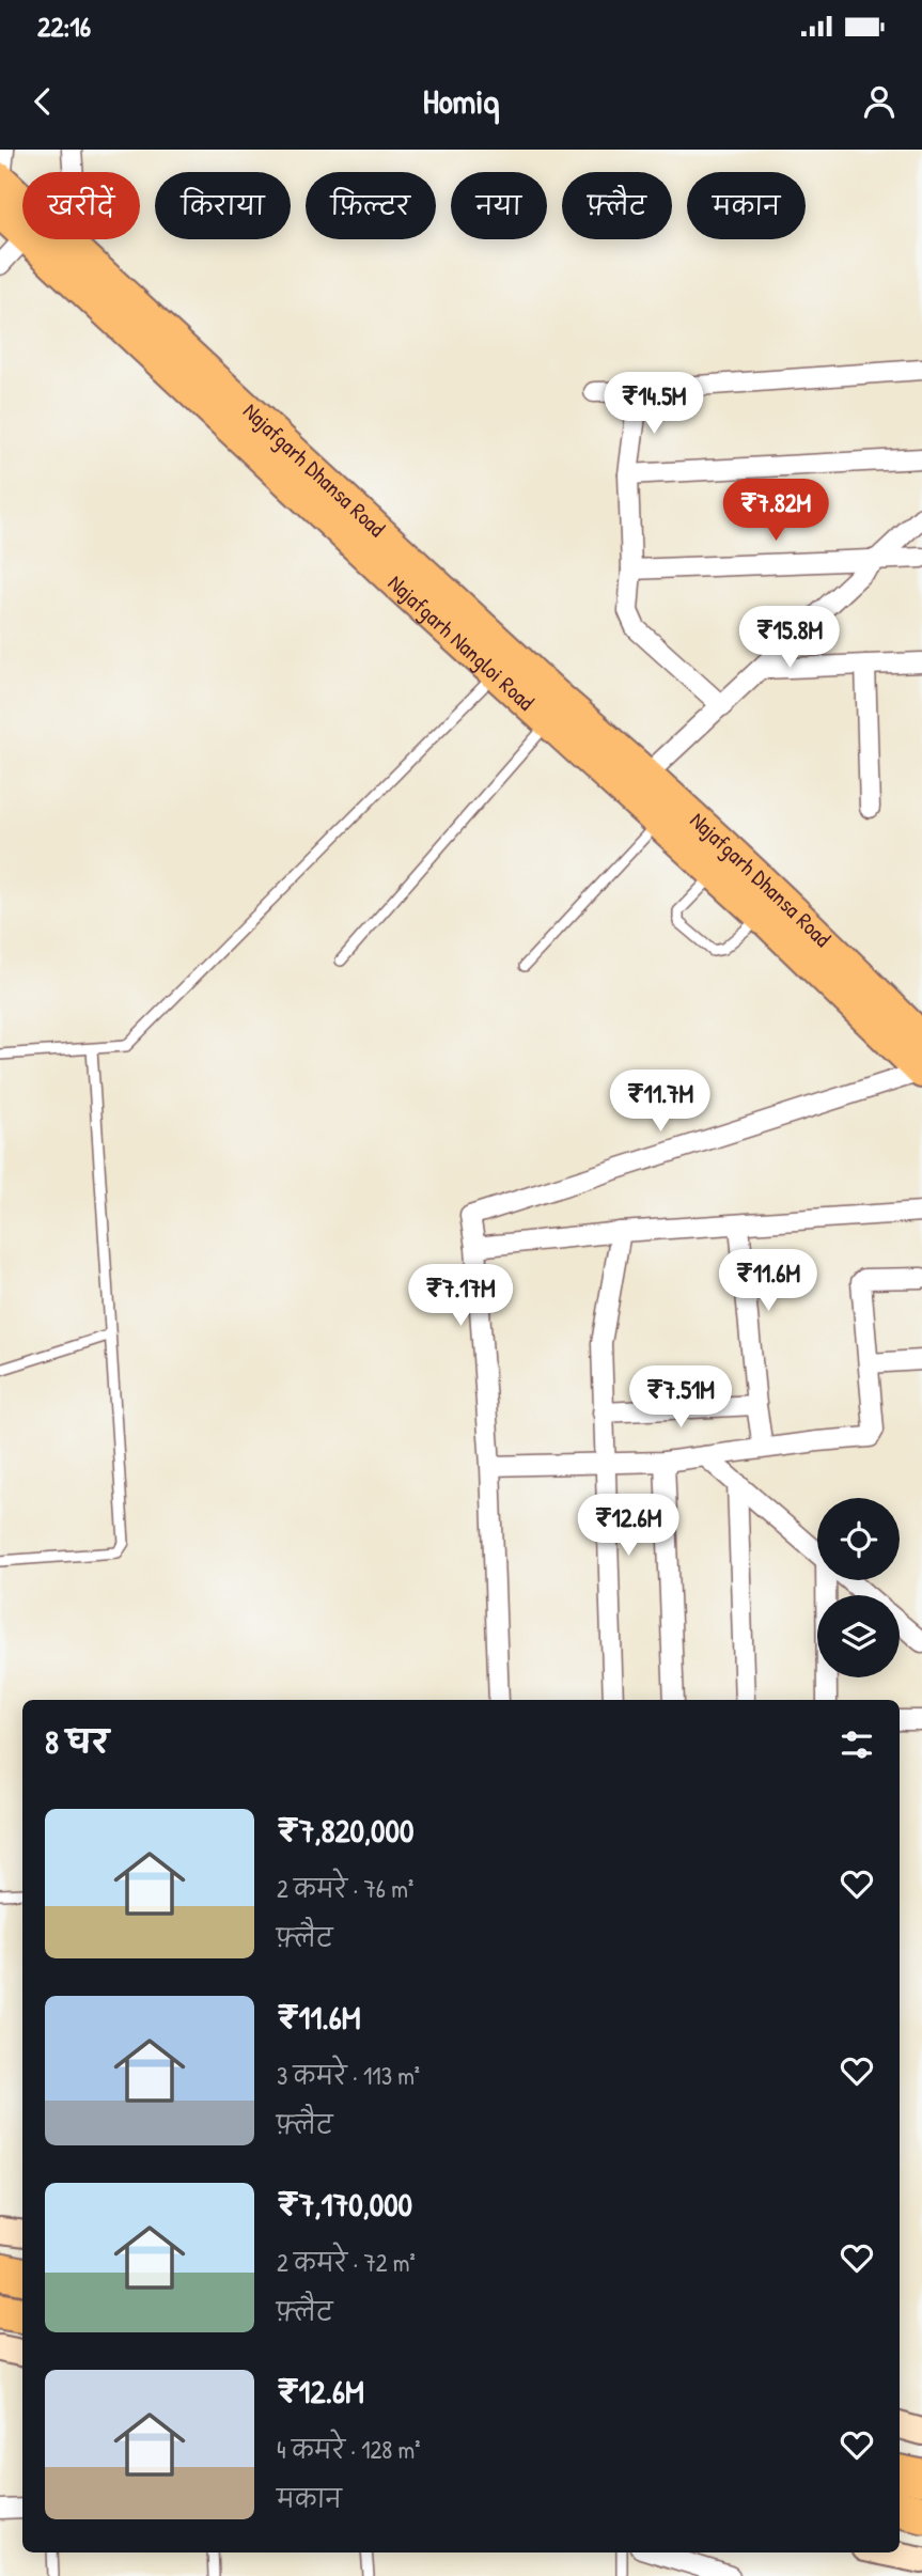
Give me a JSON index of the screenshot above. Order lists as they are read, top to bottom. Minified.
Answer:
{"streets":{"main road":["Najafgarh Dhansa Road","Najafgarh Nangloi Road"]},"crossings":[["Najafgarh Dhansa Road","Najafgarh Nangloi Road"]],"page":{"status":"22:16","header":"Homiq","chip":["खरीदें","किराया","फ़िल्टर","नया","फ़्लैट","मकान"],"price":["₹14.5M","₹7.82M","₹15.8M","₹11.7M","₹11.6M","₹7.17M","₹7.51M","₹12.6M"],"heading":"8 घर","list":[{"name":"₹7,820,000","note":"2 कमरे · 76 m² · फ़्लैट"},{"name":"₹11.6M","note":"3 कमरे · 113 m² · फ़्लैट"},{"name":"₹7,170,000","note":"2 कमरे · 72 m² · फ़्लैट"},{"name":"₹12.6M","note":"4 कमरे · 128 m² · मकान"}]}}
